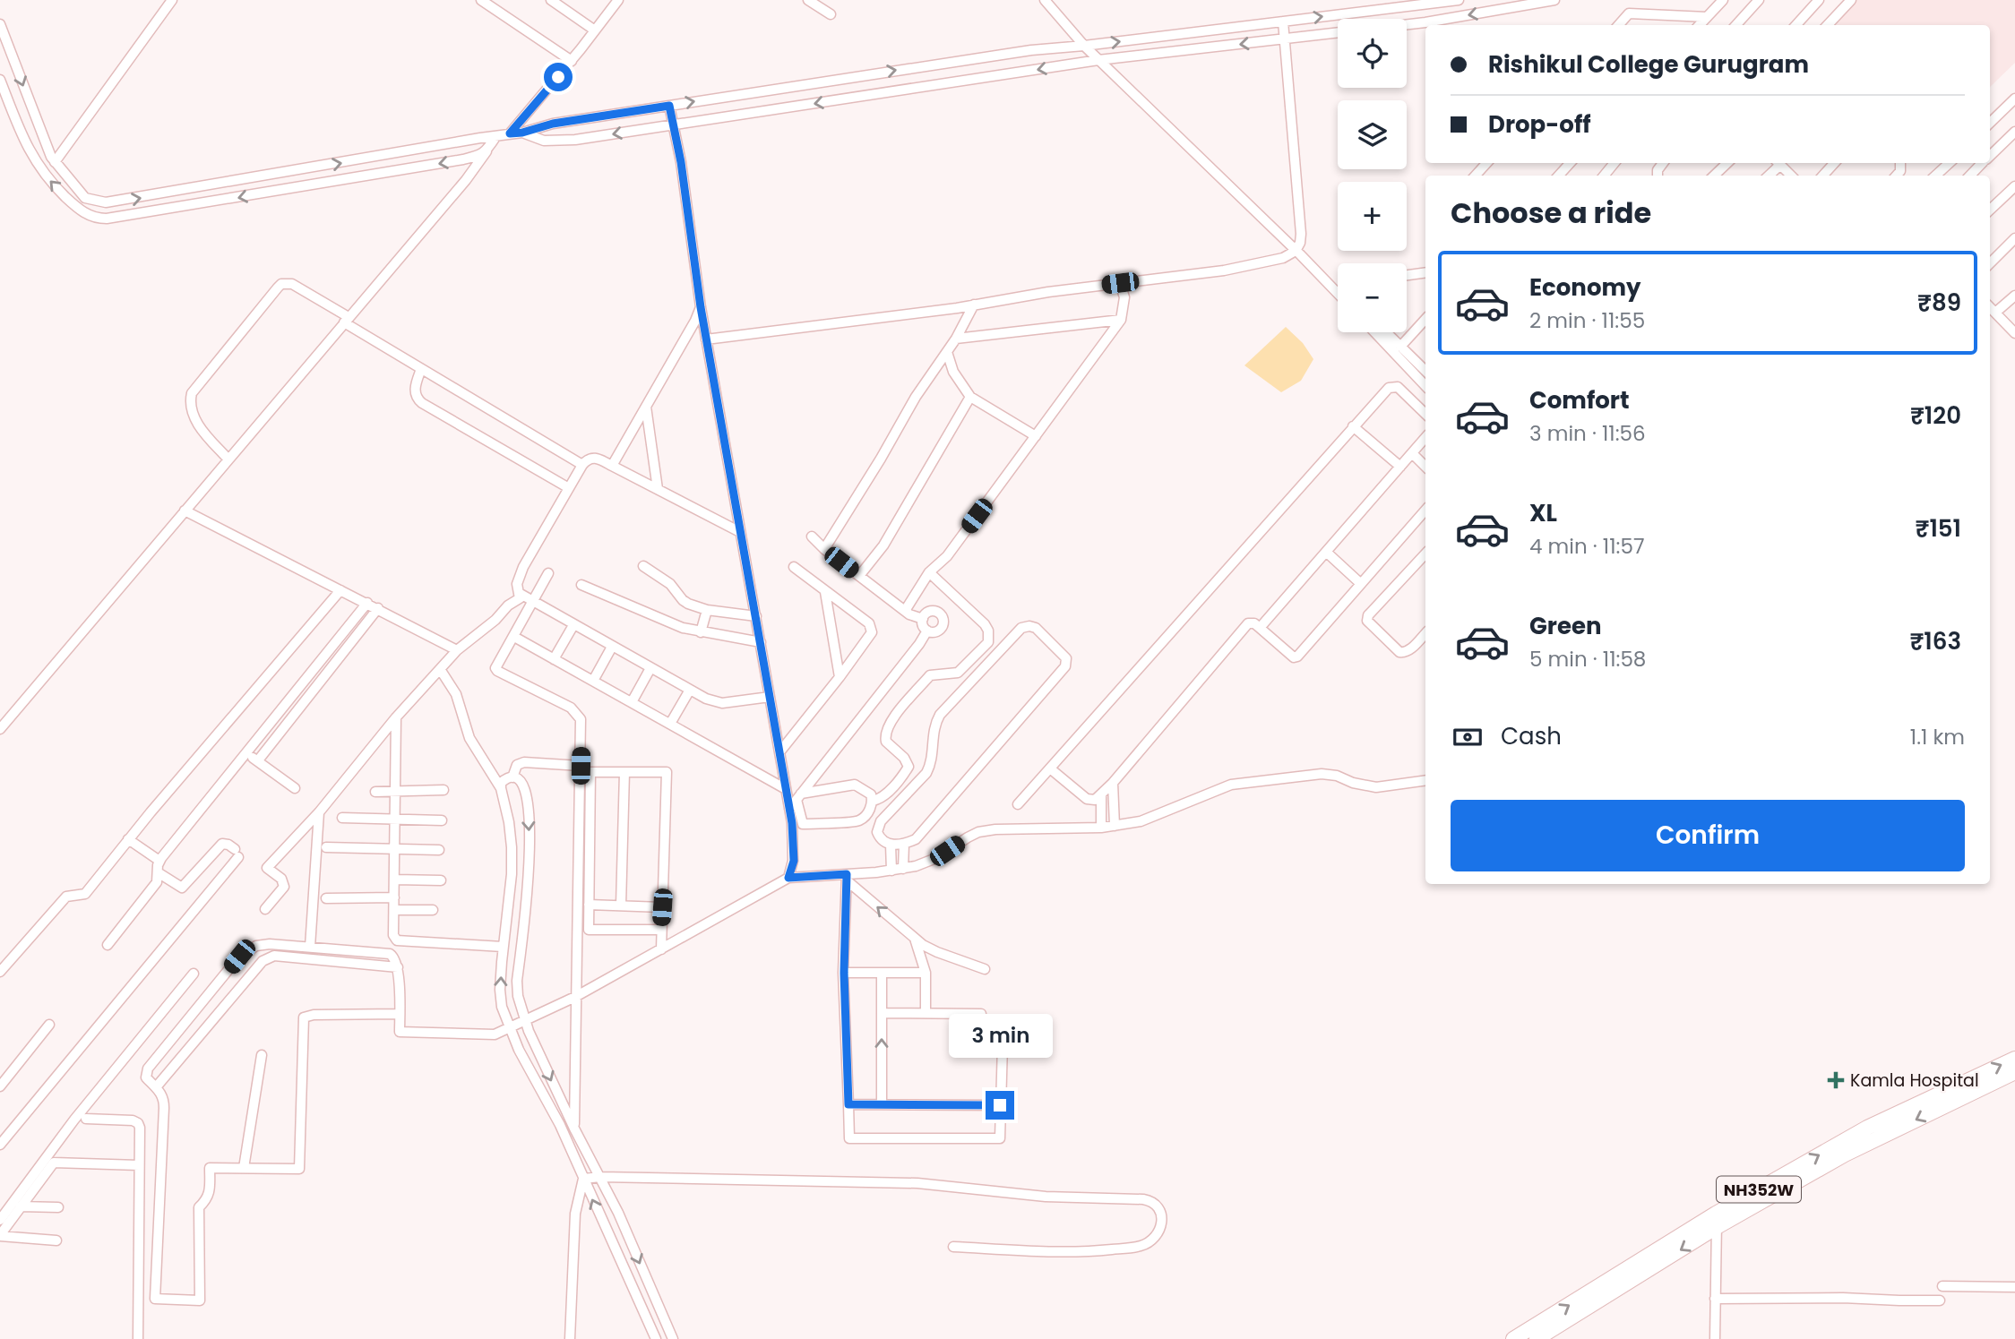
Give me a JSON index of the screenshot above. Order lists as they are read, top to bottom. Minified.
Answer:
{"streets":{"highway":["NH352W"]},"places":{"health":["Kamla Hospital"]},"page":{"map_buttons":["+","−"],"banner":["Rishikul College Gurugram","Drop-off"],"heading":"Choose a ride","list":[{"name":"Economy","note":"2 min · 11:55","value":"₹89"},{"name":"Comfort","note":"3 min · 11:56","value":"₹120"},{"name":"XL","note":"4 min · 11:57","value":"₹151"},{"name":"Green","note":"5 min · 11:58","value":"₹163"}],"pay":["Cash","1.1 km"],"buttons":"Confirm","bubble":"3 min"}}
